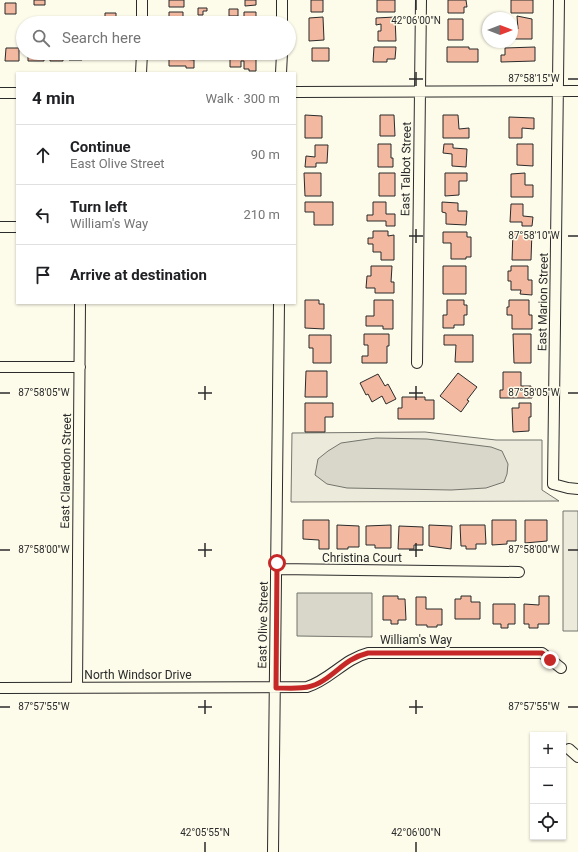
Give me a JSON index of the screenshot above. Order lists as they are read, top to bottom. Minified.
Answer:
{"streets":{"street":["East Talbot Street","East Marion Street","East Clarendon Street","Christina Court","East Olive Street","William's Way","North Windsor Drive"]},"crossings":[["East Clarendon Street","North Windsor Drive"],["Christina Court","East Olive Street"],["East Olive Street","William's Way"],["East Olive Street","North Windsor Drive"],["William's Way","North Windsor Drive"]],"north":"right","page":{"search":"Search here","heading":["4 min","Walk · 300 m"],"list":[["Continue","East Olive Street","90 m"],["Turn left","William's Way","210 m"],"Arrive at destination"],"map_buttons":["+","−"]},"coordinates":["42°06'00\"N","87°58'15\"W","87°58'10\"W","87°58'05\"W","87°58'00\"W","87°57'55\"W","42°05'55\"N"]}
